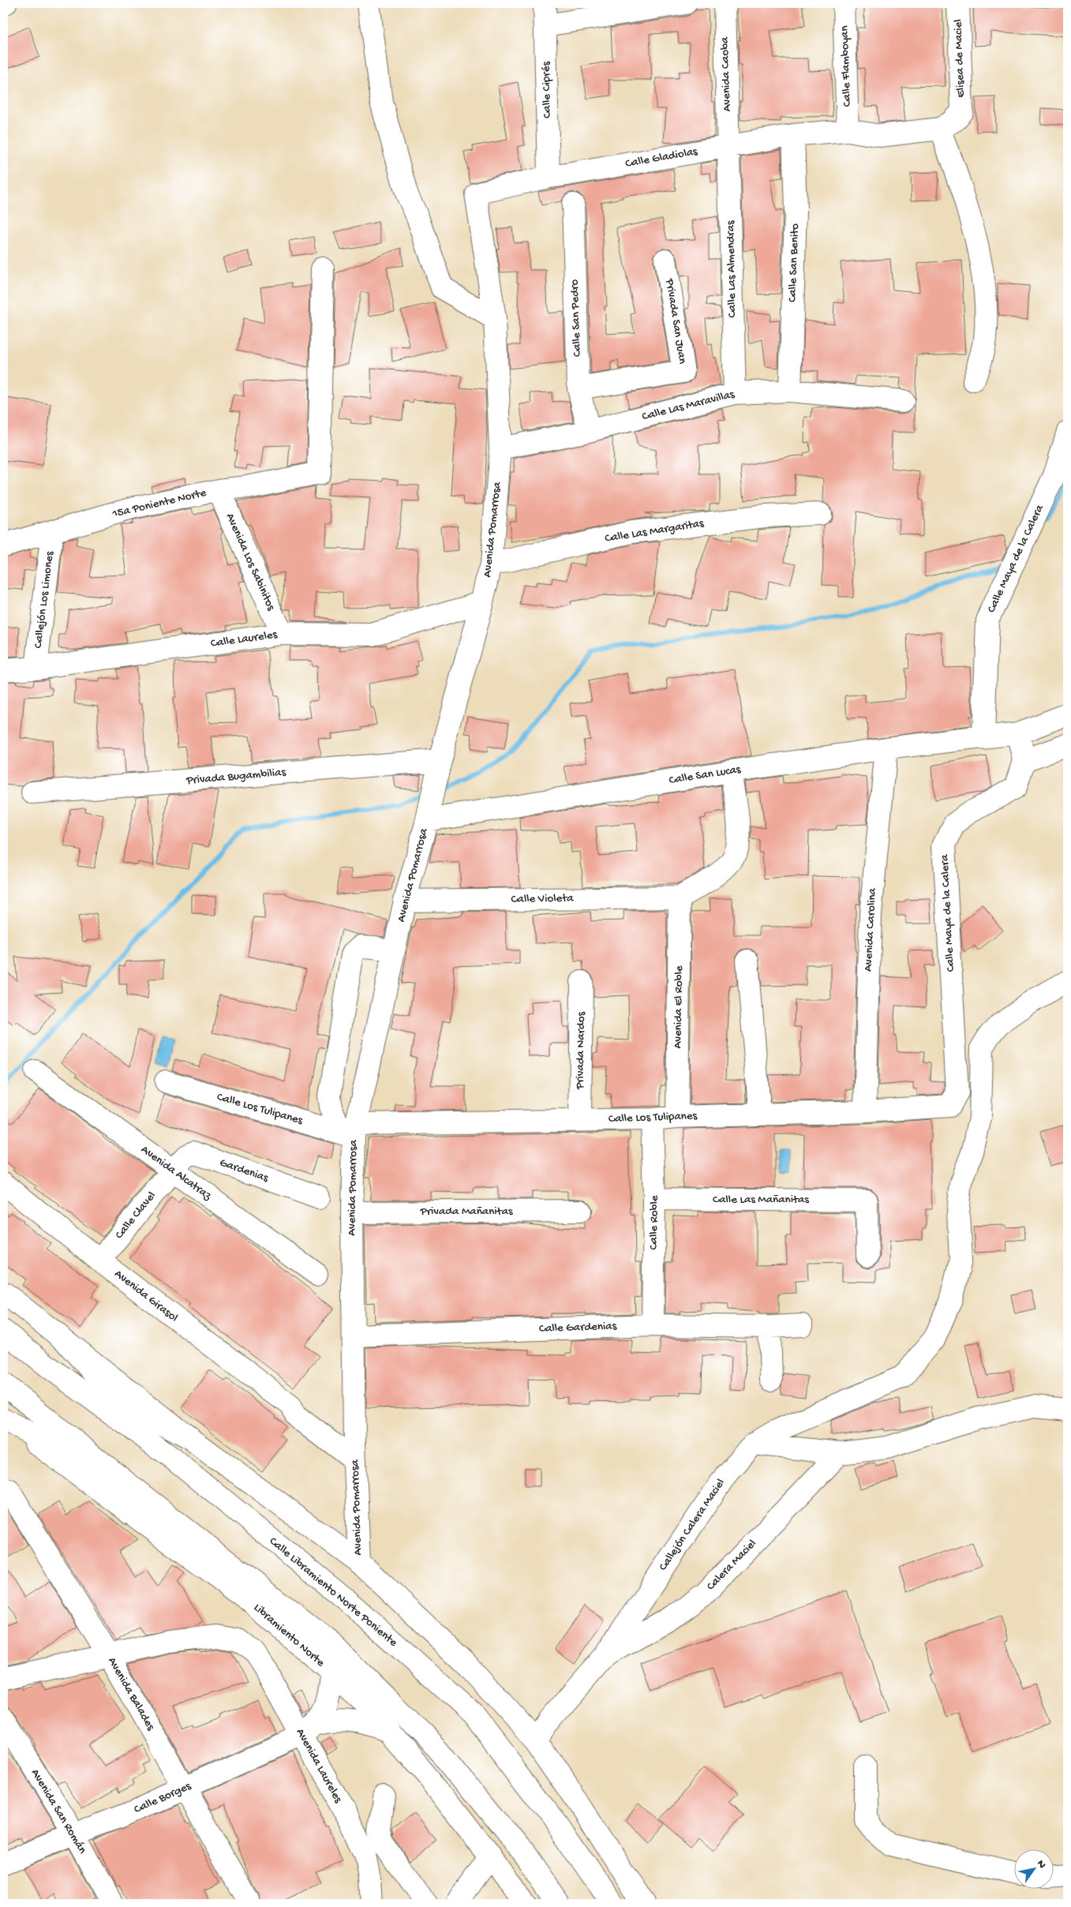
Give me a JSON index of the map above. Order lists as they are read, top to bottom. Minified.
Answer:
{"streets":{"main road":["Elisea de Maciel","Calle Flamboyan","Avenida Caoba","Calle Ciprés","Calle Gladiolas","Calle San Benito","Calle Las Almendras","Calle San Pedro","Privada San Juan","Calle Las Maravillas","15a Poniente Norte","Avenida Pomarrosa","Calle Las Margaritas","Calle Maya de la Calera","Avenida Los Sabinitos","Callejón Los Limones","Calle Laureles","Calle San Lucas","Privada Bugambilias","Calle Violeta","Avenida Carolina","Avenida El Roble","Privada Nardos","Calle Los Tulipanes","Gardenias","Avenida Alcatraz","Calle Las Mañanitas","Privada Mañanitas","Calle Clavel","Calle Roble","Avenida Girasol","Calle Gardenias","Callejón Calera Maciel","Calera Maciel","Calle Libramiento Norte Poniente","Libramiento Norte","Avenida Balades","Avenida Laureles","Calle Borges","Avenida San Román"]},"crossings":[["Elisea de Maciel","Calle Flamboyan"],["Elisea de Maciel","Calle Gladiolas"],["Calle Flamboyan","Calle Gladiolas"],["Avenida Caoba","Calle Gladiolas"],["Avenida Caoba","Calle Las Almendras"],["Calle Ciprés","Calle Gladiolas"],["Calle Gladiolas","Calle San Benito"],["Calle Gladiolas","Calle Las Almendras"],["Calle Gladiolas","Avenida Pomarrosa"],["Calle San Benito","Calle Las Maravillas"],["Calle Las Almendras","Calle Las Maravillas"],["Calle San Pedro","Privada San Juan"],["Calle San Pedro","Calle Las Maravillas"],["Calle Las Maravillas","Avenida Pomarrosa"],["15a Poniente Norte","Avenida Los Sabinitos"],["15a Poniente Norte","Callejón Los Limones"],["Avenida Pomarrosa","Calle Las Margaritas"],["Avenida Pomarrosa","Calle Laureles"],["Avenida Pomarrosa","Calle San Lucas"],["Avenida Pomarrosa","Privada Bugambilias"],["Avenida Pomarrosa","Calle Violeta"],["Avenida Pomarrosa","Calle Los Tulipanes"],["Avenida Pomarrosa","Privada Mañanitas"],["Avenida Pomarrosa","Avenida Girasol"],["Avenida Pomarrosa","Calle Gardenias"],["Calle Maya de la Calera","Calle San Lucas"],["Calle Maya de la Calera","Calle Los Tulipanes"],["Avenida Los Sabinitos","Calle Laureles"],["Callejón Los Limones","Calle Laureles"],["Calle San Lucas","Avenida Carolina"],["Calle Violeta","Avenida El Roble"],["Avenida Carolina","Calle Los Tulipanes"],["Avenida El Roble","Calle Los Tulipanes"],["Privada Nardos","Calle Los Tulipanes"],["Calle Los Tulipanes","Calle Roble"],["Gardenias","Avenida Alcatraz"],["Gardenias","Calle Clavel"],["Avenida Alcatraz","Calle Clavel"],["Calle Las Mañanitas","Calle Roble"],["Calle Clavel","Avenida Girasol"],["Calle Roble","Calle Gardenias"],["Callejón Calera Maciel","Calera Maciel"],["Libramiento Norte","Calle Borges"],["Avenida Balades","Avenida Laureles"],["Avenida Balades","Calle Borges"],["Avenida Laureles","Calle Borges"],["Calle Borges","Avenida San Román"]],"north":"top right"}
